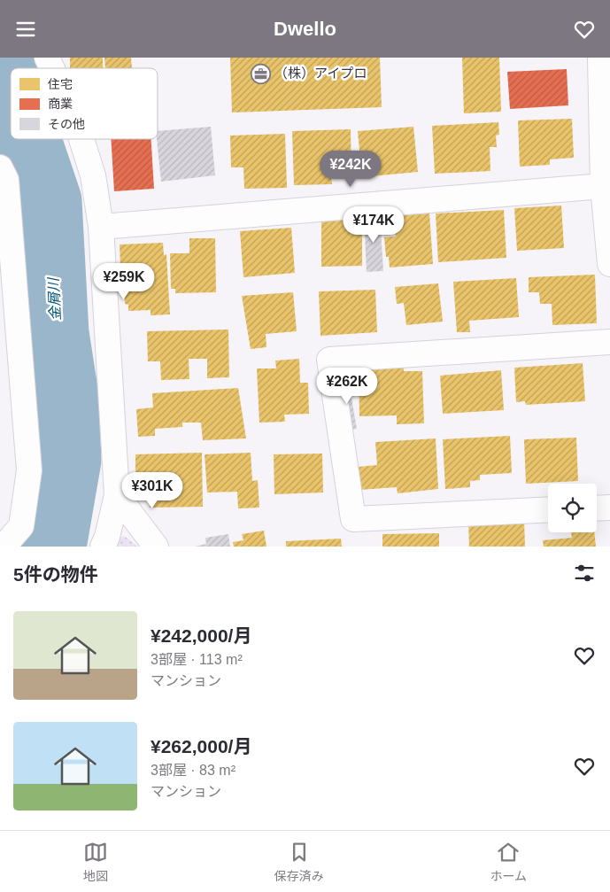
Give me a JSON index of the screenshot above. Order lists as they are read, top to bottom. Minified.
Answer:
{"water":["金屑川"],"places":{"office":["（株）アイプロ"]},"legend":["住宅","商業","その他"],"page":{"header":"Dwello","price":["¥242K","¥174K","¥259K","¥262K","¥301K"],"heading":"5件の物件","list":[{"name":"¥242,000/月","note":"3部屋 · 113 m² · マンション"},{"name":"¥262,000/月","note":"3部屋 · 83 m² · マンション"}],"tabs":["地図","保存済み","ホーム"]}}
